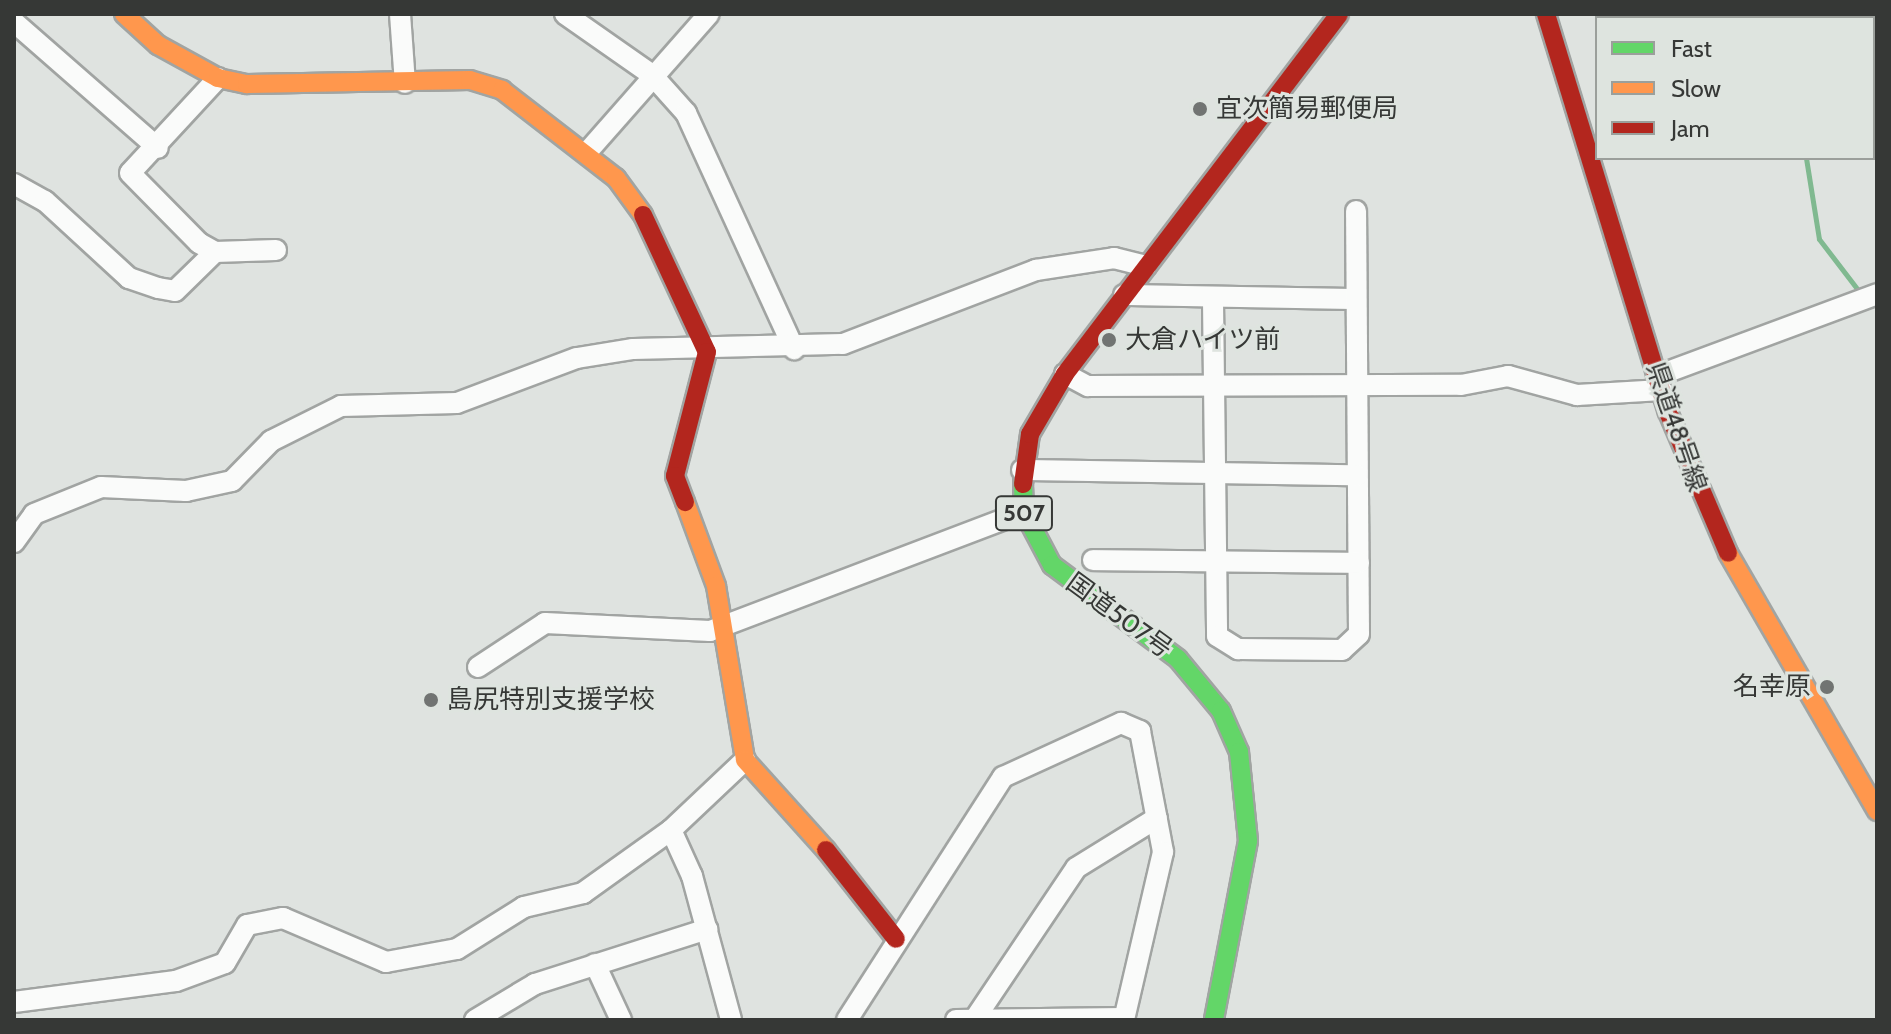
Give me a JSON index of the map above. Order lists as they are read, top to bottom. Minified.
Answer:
{"streets":{"main road":["県道48号線","507","国道507号"]},"places":["宜次簡易郵便局","大倉ハイツ前","名幸原","島尻特別支援学校"],"legend":["Fast","Slow","Jam"]}
